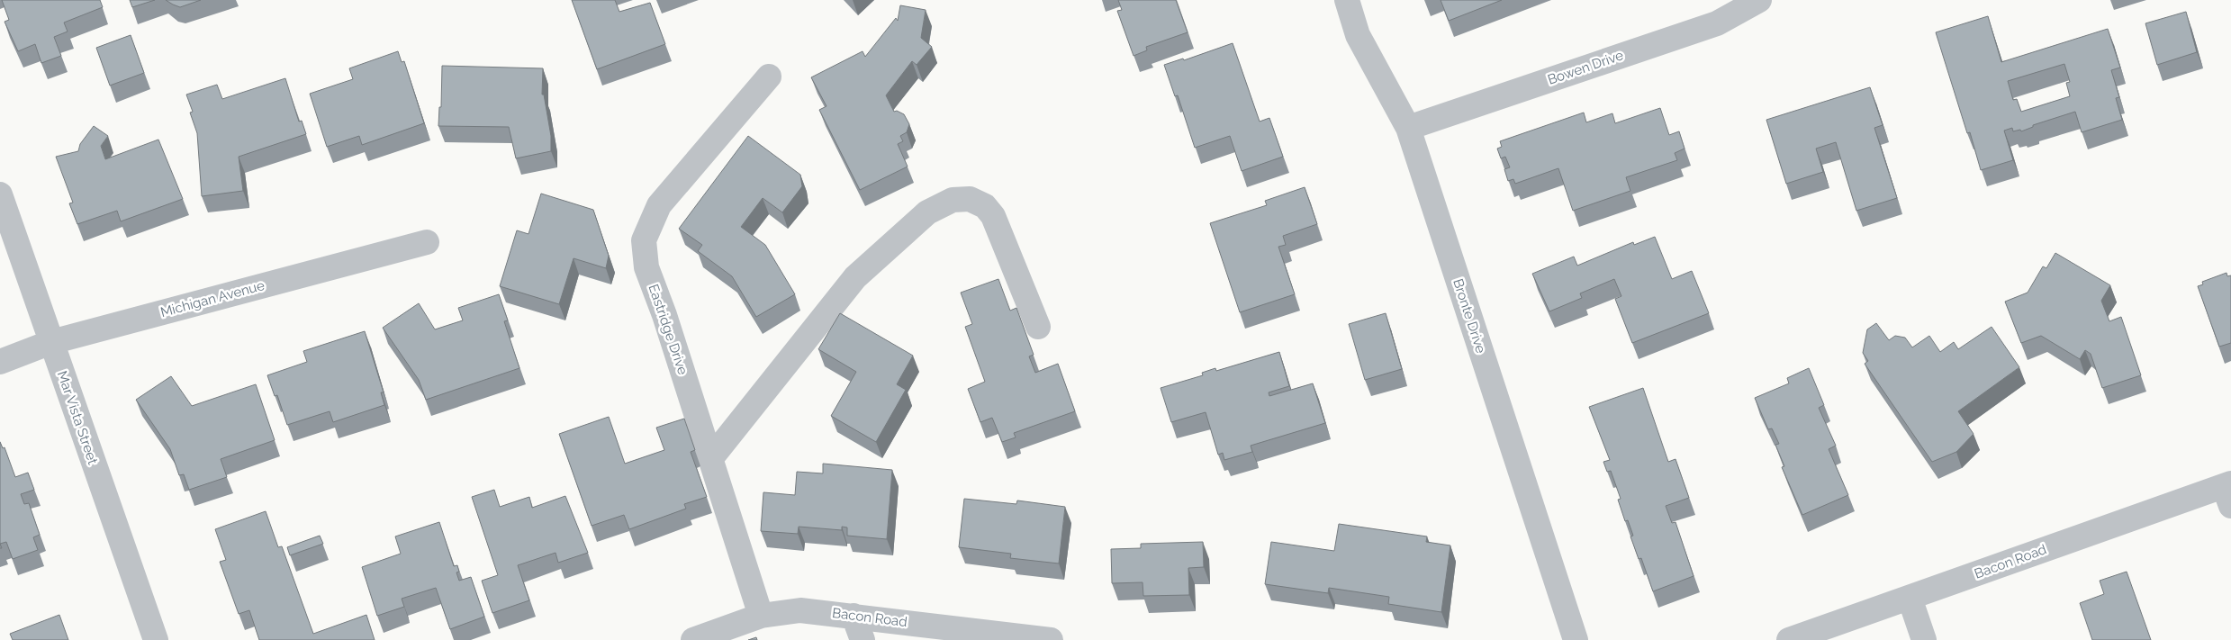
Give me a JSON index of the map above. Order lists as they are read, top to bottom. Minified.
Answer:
{"streets":{"street":["Bowen Drive","Michigan Avenue","Bronte Drive","Eastridge Drive","Mar Vista Street","Bacon Road"]},"crossings":[["Bowen Drive","Bronte Drive"],["Michigan Avenue","Mar Vista Street"],["Eastridge Drive","Bacon Road"]]}
